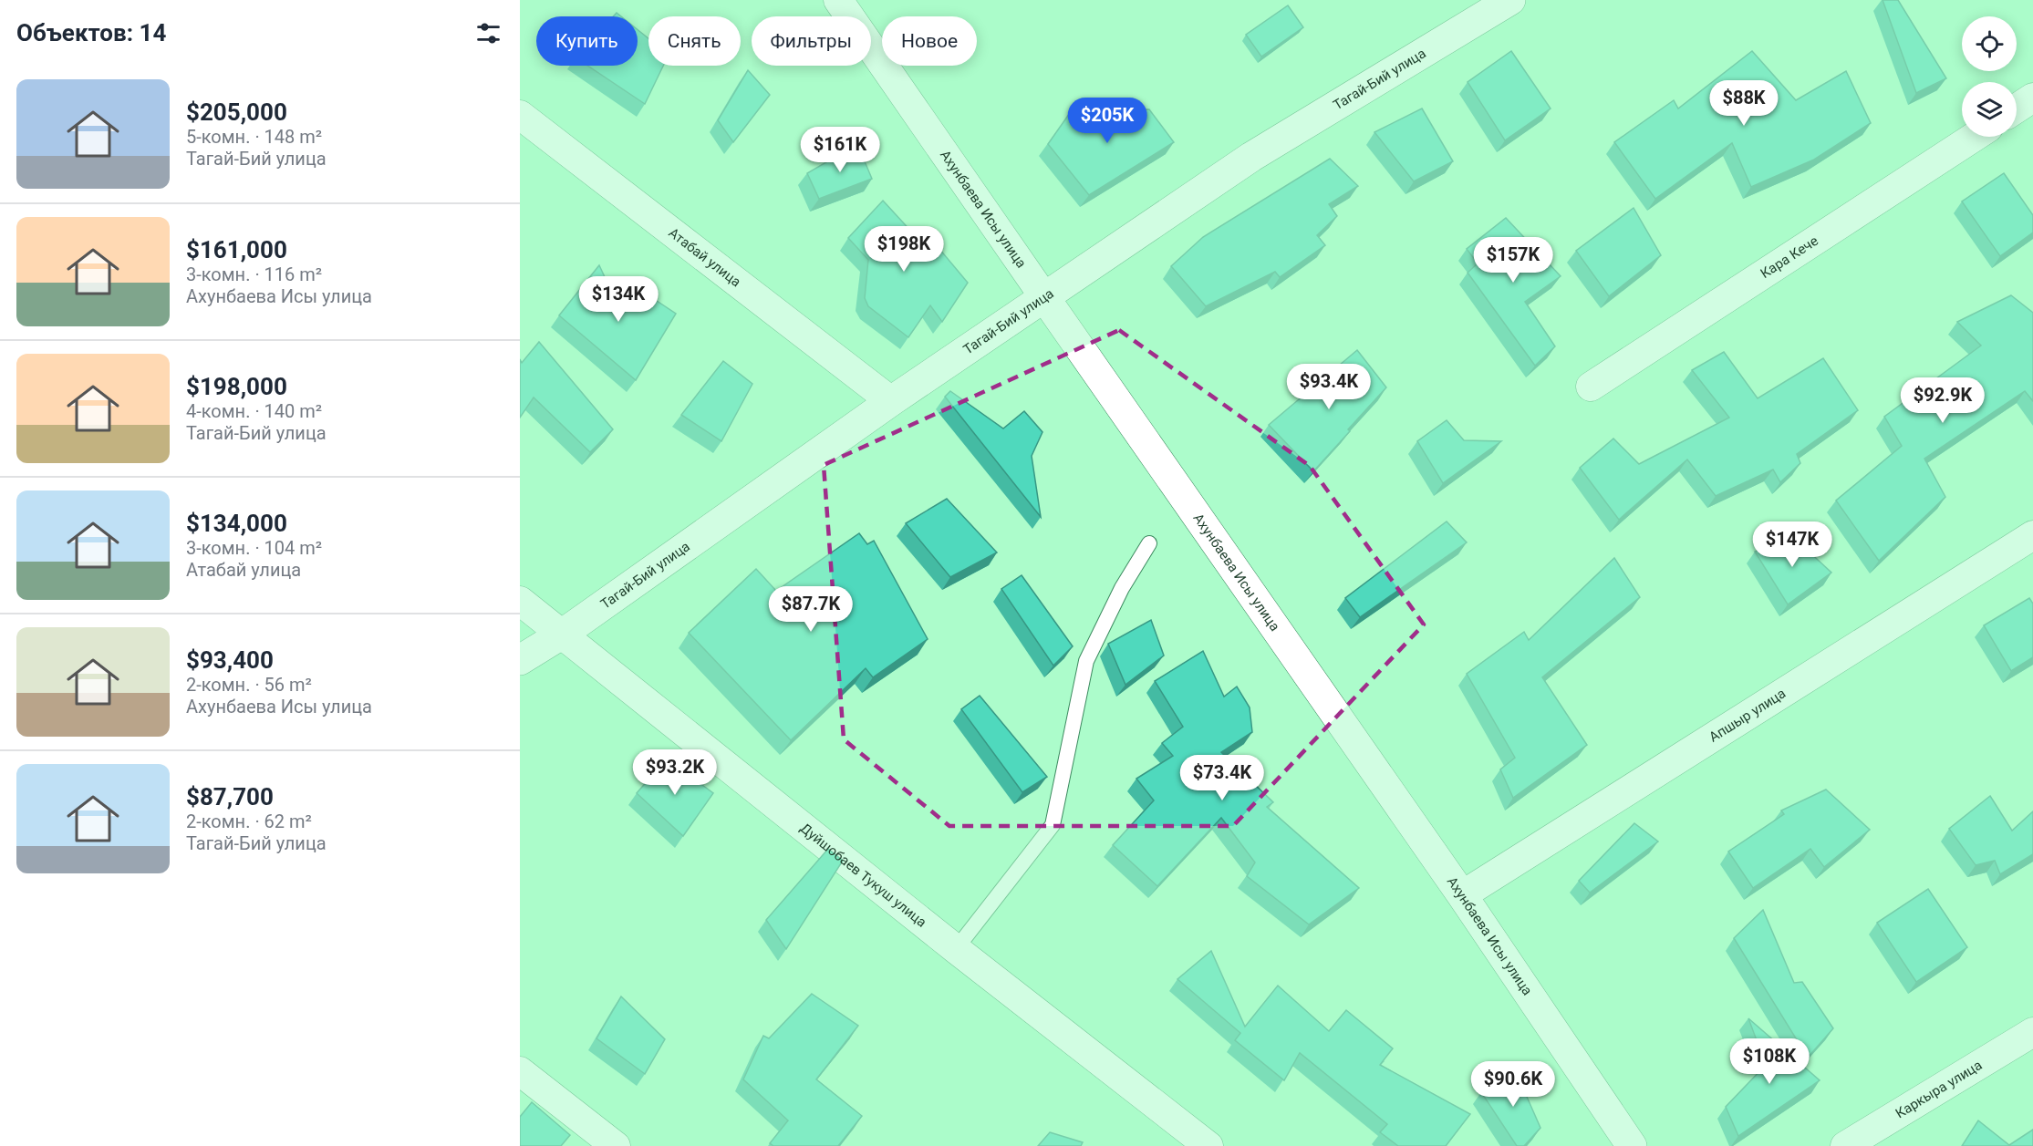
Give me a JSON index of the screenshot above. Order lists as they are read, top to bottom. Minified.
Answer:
{"streets":{"street":["Тагай-Бий улица","Ахунбаева Исы улица","Кара Кече","Атабай улица","Апшыр улица","Дуйшобаев Тукуш улица","Каркыра улица"]},"crossings":[["Тагай-Бий улица","Ахунбаева Исы улица"],["Тагай-Бий улица","Атабай улица"],["Тагай-Бий улица","Дуйшобаев Тукуш улица"],["Ахунбаева Исы улица","Апшыр улица"]],"page":{"heading":"Объектов: 14","chip":["Купить","Снять","Фильтры","Новое"],"list":[{"name":"$205,000","note":"5-комн. · 148 m² · Тагай-Бий улица"},{"name":"$161,000","note":"3-комн. · 116 m² · Ахунбаева Исы улица"},{"name":"$198,000","note":"4-комн. · 140 m² · Тагай-Бий улица"},{"name":"$134,000","note":"3-комн. · 104 m² · Атабай улица"},{"name":"$93,400","note":"2-комн. · 56 m² · Ахунбаева Исы улица"},{"name":"$87,700","note":"2-комн. · 62 m² · Тагай-Бий улица"}],"price":["$88K","$205K","$161K","$198K","$157K","$134K","$93.4K","$92.9K","$147K","$87.7K","$93.2K","$73.4K","$108K","$90.6K"]}}
